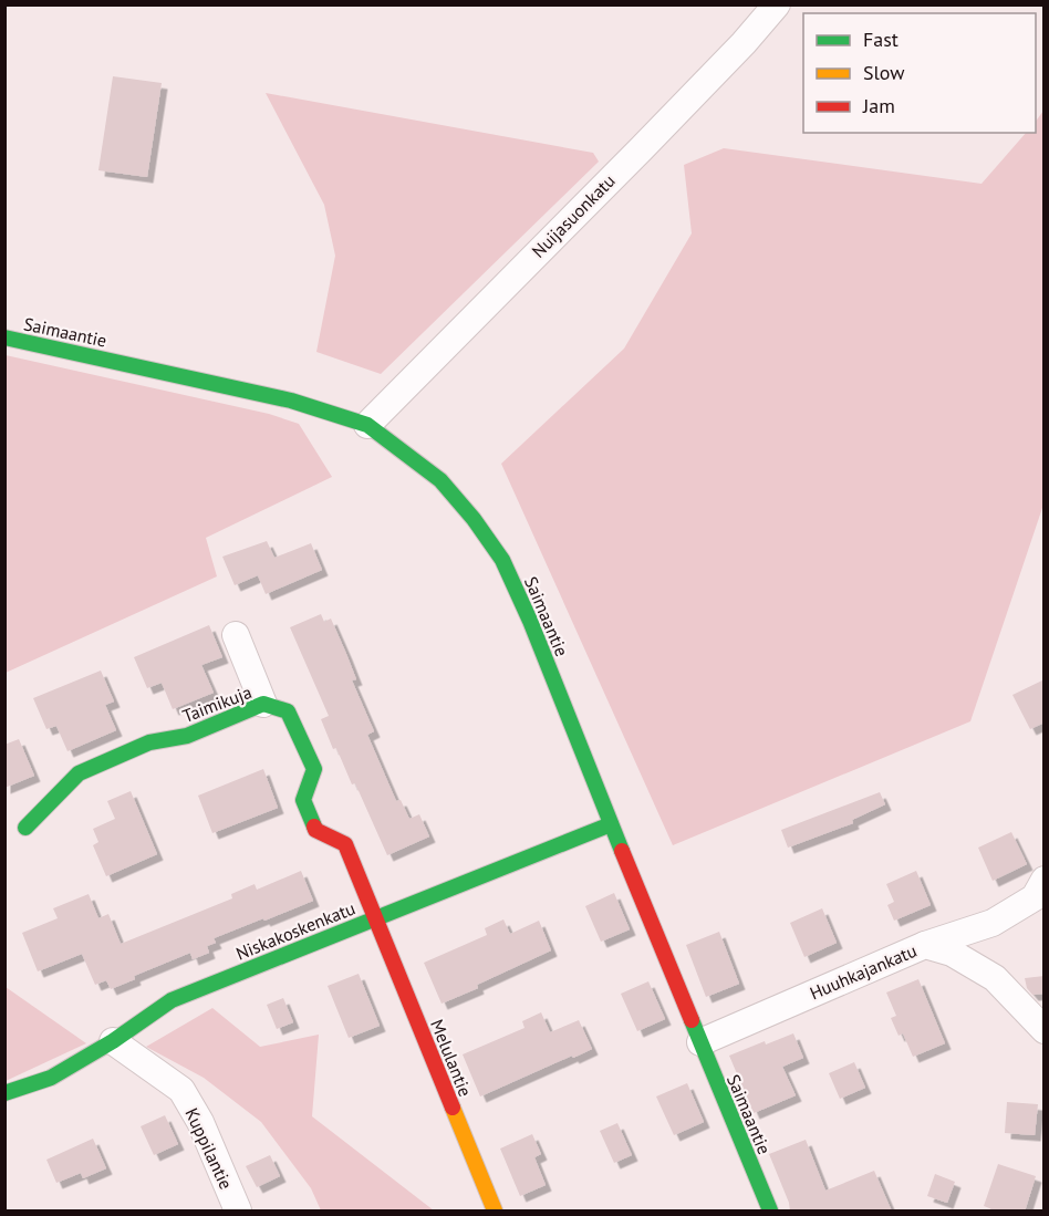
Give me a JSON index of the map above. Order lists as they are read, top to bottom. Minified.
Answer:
{"streets":{"street":["Nuijasuonkatu","Saimaantie","Taimikuja","Niskakoskenkatu","Huuhkajankatu","Melulantie","Kuppilantie"]},"crossings":[["Nuijasuonkatu","Saimaantie"],["Saimaantie","Niskakoskenkatu"],["Saimaantie","Huuhkajankatu"],["Taimikuja","Niskakoskenkatu"],["Taimikuja","Melulantie"],["Niskakoskenkatu","Melulantie"],["Niskakoskenkatu","Kuppilantie"]],"legend":["Fast","Slow","Jam"]}
